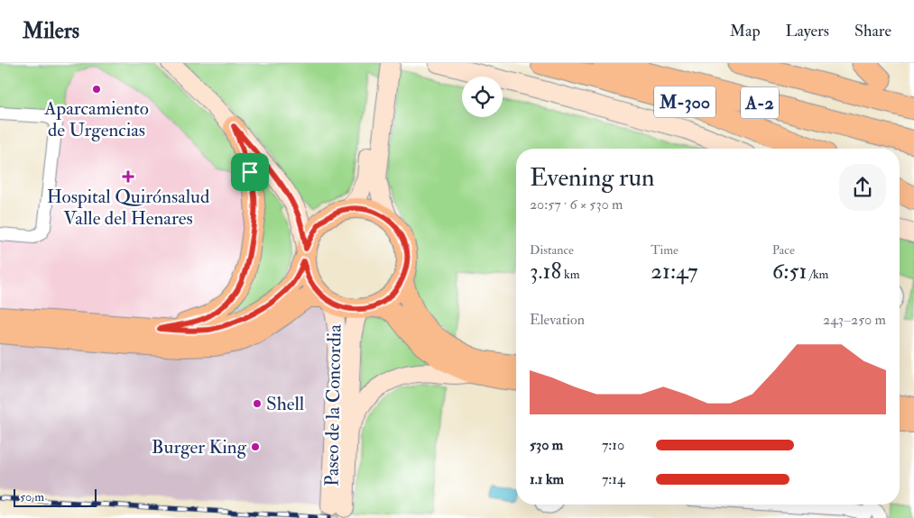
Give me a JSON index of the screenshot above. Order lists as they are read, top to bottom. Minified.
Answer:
{"streets":{"highway":["M-300","A-2"],"street":["Paseo de la Concordia"]},"places":{"other":["Aparcamiento de Urgencias","Shell","Burger King"],"health":["Hospital Quirónsalud Valle del Henares"]},"scale_bar":"50 m","page":{"header":"Milers","nav":["Map","Layers","Share"],"heading":["Evening run","20:57 · 6 × 530 m"],"stats":[["Distance","3.18 km"],["Time","21:47"],["Pace","6:51 /km"]],"chart":["Elevation","243–250 m"],"list":[{"name":"530 m","note":"7:10"},{"name":"1.1 km","note":"7:14"}],"scale":"50 m"}}
